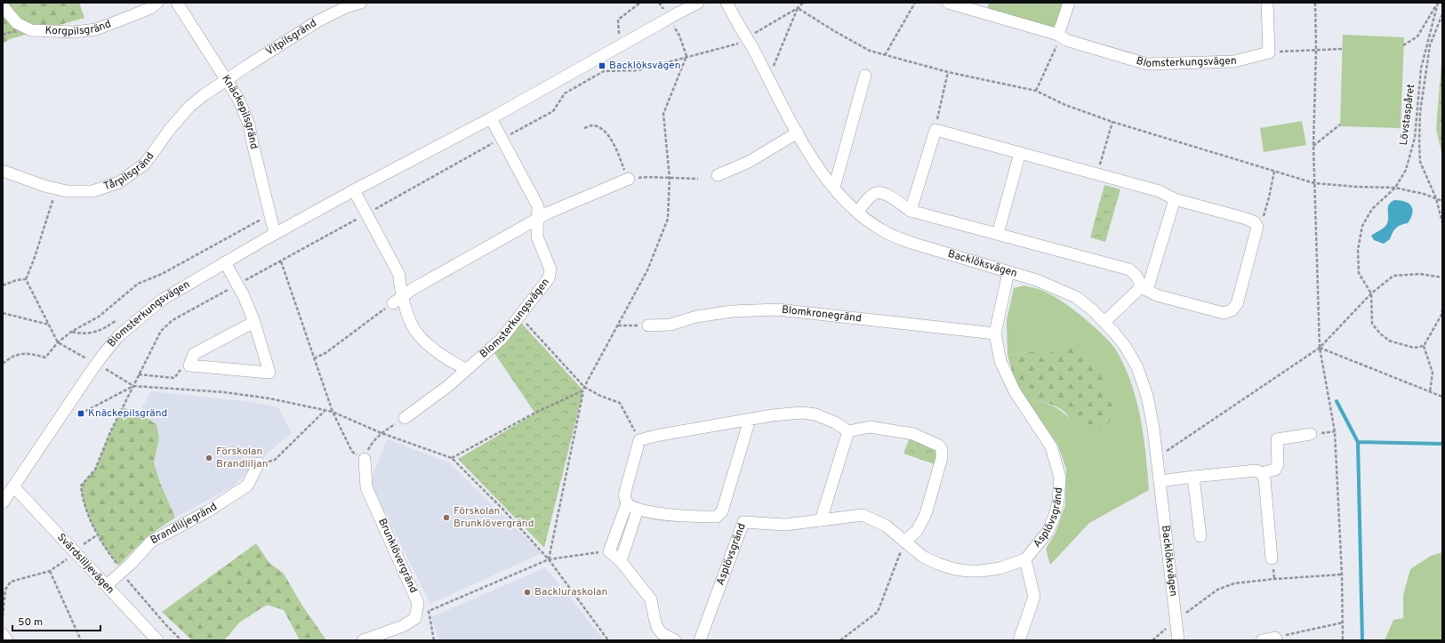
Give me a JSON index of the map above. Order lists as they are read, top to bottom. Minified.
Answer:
{"streets":{"street":["Korgpilsgränd","Vitpilsgränd","Blomsterkungsvägen","Knäckepilsgränd","Tårpilsgränd","Backlöksvägen","Blomkronegränd","Asplövsgränd","Brandliljegränd","Brunklövergränd","Svärdsliljevägen"],"path":["Lövstaspåret"]},"crossings":[["Vitpilsgränd","Knäckepilsgränd"],["Vitpilsgränd","Tårpilsgränd"],["Blomsterkungsvägen","Knäckepilsgränd"],["Blomsterkungsvägen","Svärdsliljevägen"],["Knäckepilsgränd","Tårpilsgränd"],["Backlöksvägen","Asplövsgränd"],["Blomkronegränd","Asplövsgränd"],["Brandliljegränd","Svärdsliljevägen"]],"places":{"transit":["Backlöksvägen","Knäckepilsgränd"],"other":["Förskolan Brandliljan","Förskolan Brunklövergränd","Backluraskolan"]},"scale_bar":"50 m"}
